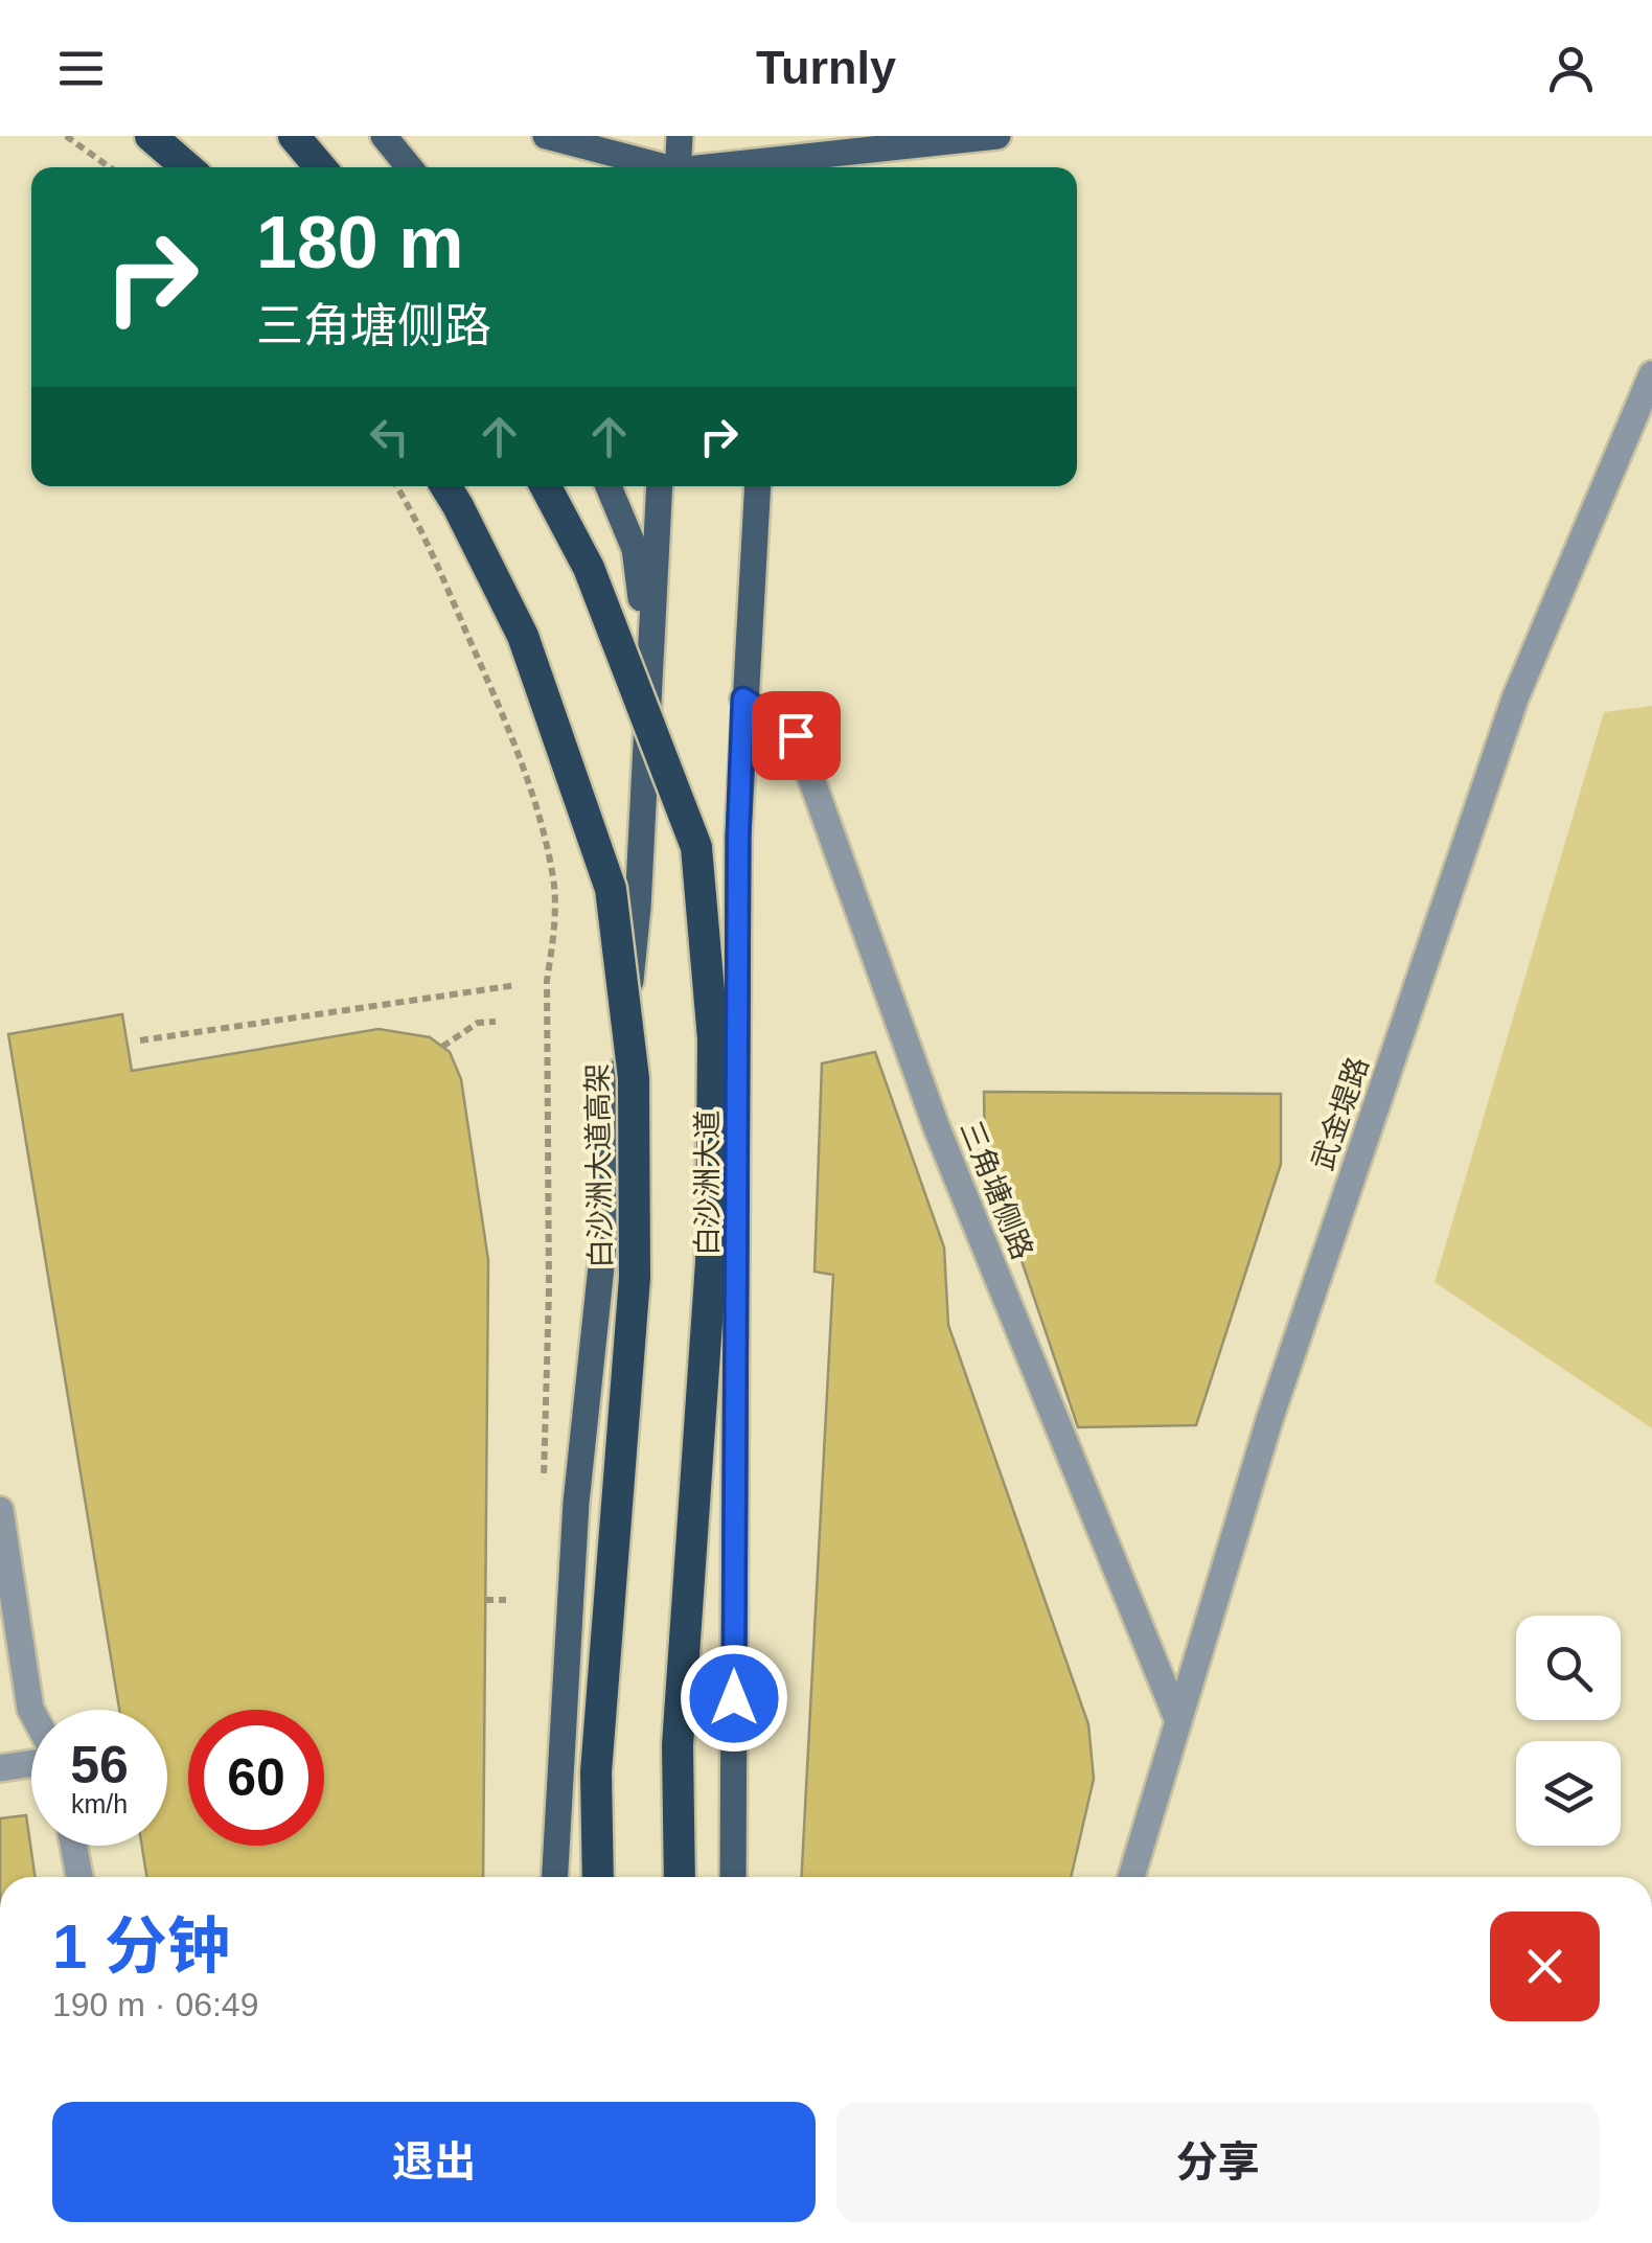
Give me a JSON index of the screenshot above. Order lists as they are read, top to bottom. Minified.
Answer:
{"streets":{"highway":["白沙洲大道高架"],"main road":["白沙洲大道"],"street":["武金堤路","三角塘侧路"]},"crossings":[["武金堤路","三角塘侧路"],["白沙洲大道","三角塘侧路"]],"page":{"header":"Turnly","turn":["180 m","三角塘侧路"],"speed":"56 km/h","limit":"60","heading":["1 分钟","190 m · 06:49"],"buttons":["退出","分享"]}}
